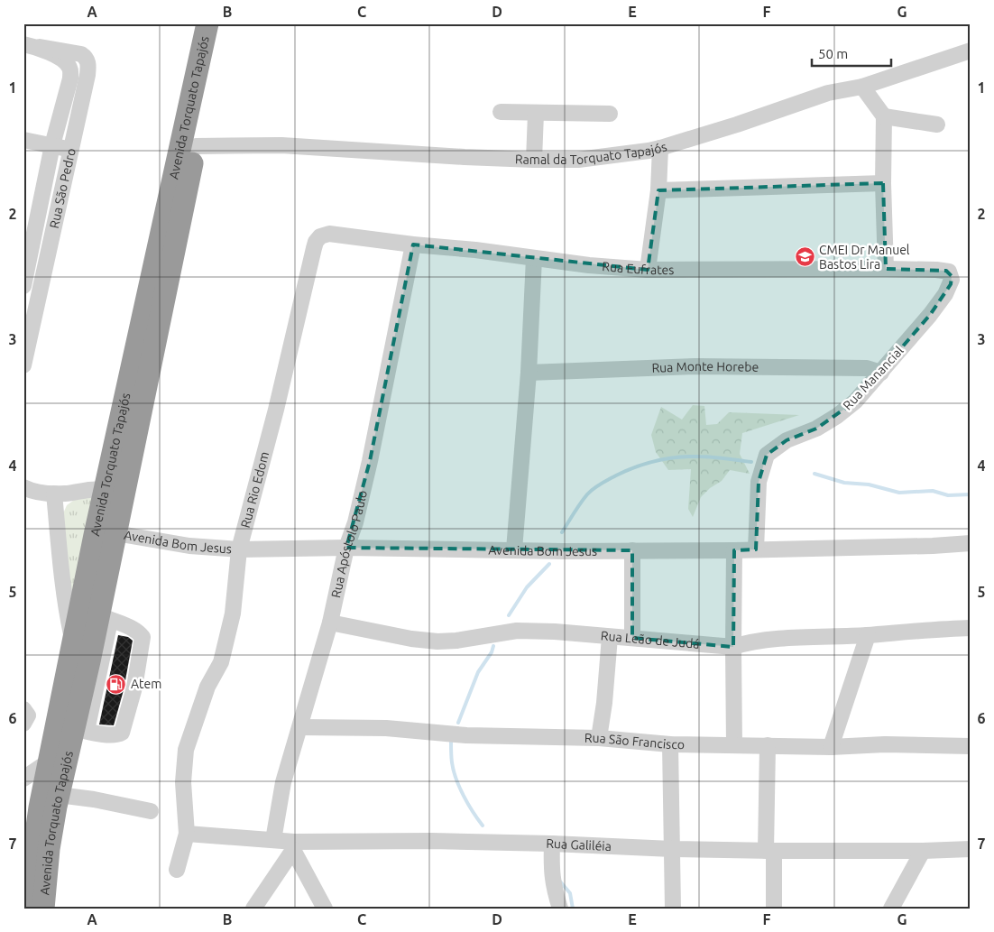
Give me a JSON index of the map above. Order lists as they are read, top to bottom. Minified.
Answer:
{"streets":{"highway":["Avenida Torquato Tapajós"],"street":["Ramal da Torquato Tapajós","Rua São Pedro","Rua Eufrates","Rua Monte Horebe","Rua Manancial","Rua Rio Edom","Avenida Bom Jesus","Rua Apóstolo Paulo","Rua Leão de Judá","Rua São Francisco","Rua Galiléia"]},"crossings":[["Avenida Torquato Tapajós","Ramal da Torquato Tapajós"],["Avenida Torquato Tapajós","Avenida Bom Jesus"],["Rua Eufrates","Rua Manancial"],["Rua Eufrates","Rua Rio Edom"],["Rua Eufrates","Rua Apóstolo Paulo"],["Rua Monte Horebe","Rua Manancial"],["Rua Manancial","Avenida Bom Jesus"],["Rua Rio Edom","Avenida Bom Jesus"],["Rua Rio Edom","Rua Galiléia"],["Avenida Bom Jesus","Rua Apóstolo Paulo"],["Rua Apóstolo Paulo","Rua Leão de Judá"],["Rua Apóstolo Paulo","Rua São Francisco"],["Rua Apóstolo Paulo","Rua Galiléia"]],"places":{"school or university":["CMEI Dr Manuel Bastos Lira"],"fuel station":["Atem"]},"scale_bar":"50 m","grid":{"columns":["A","B","C","D","E","F","G"],"rows":["1","2","3","4","5","6","7"]}}
